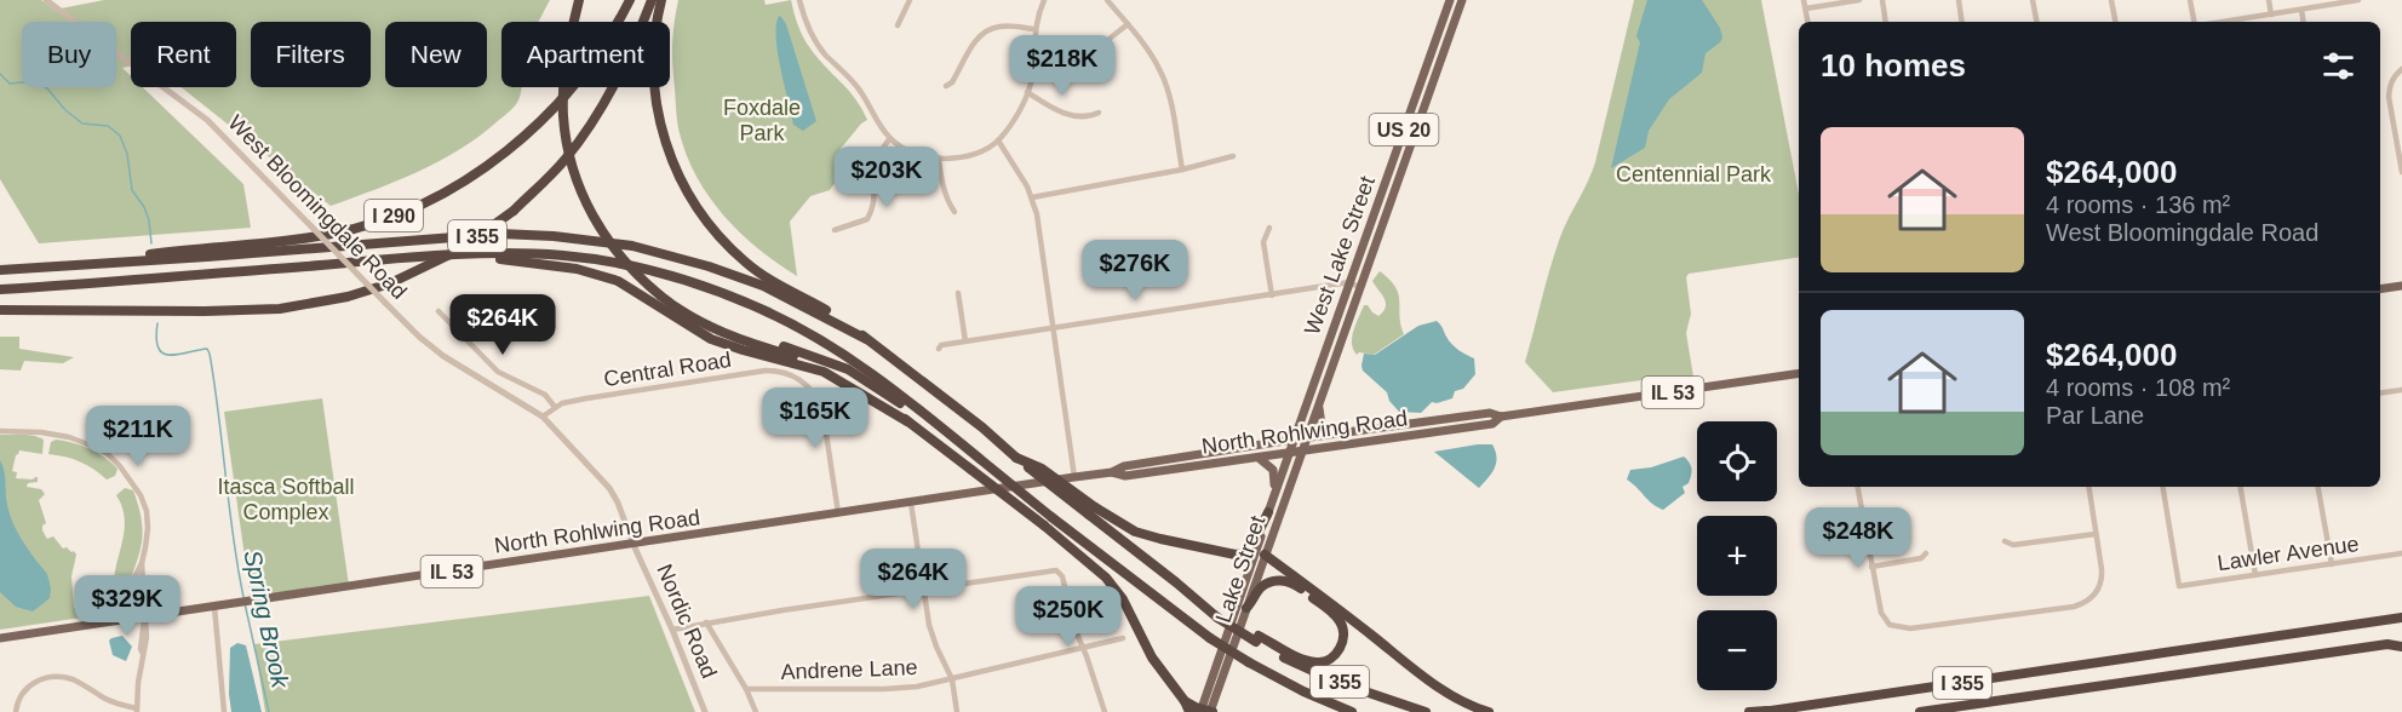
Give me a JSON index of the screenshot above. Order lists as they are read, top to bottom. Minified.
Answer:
{"streets":{"highway":["I 290","I 355"],"main road":["US 20","West Lake Street","IL 53","North Rohlwing Road","Lake Street"],"street":["West Bloomingdale Road","Central Road","Lawler Avenue","Nordic Road","Andrene Lane"]},"crossings":[["West Bloomingdale Road","Central Road"],["West Bloomingdale Road","North Rohlwing Road"],["West Bloomingdale Road","Nordic Road"],["I 290","I 355"],["West Lake Street","North Rohlwing Road"],["West Lake Street","Lake Street"],["Central Road","North Rohlwing Road"],["North Rohlwing Road","Lake Street"],["North Rohlwing Road","Nordic Road"]],"water":["Spring Brook"],"parks":["Foxdale Park","Centennial Park","Itasca Softball Complex"],"page":{"chip":["Buy","Rent","Filters","New","Apartment"],"heading":"10 homes","price":["$218K","$203K","$276K","$264K","$165K","$211K","$248K","$264K","$329K","$250K"],"list":[{"name":"$264,000","note":"4 rooms · 136 m² · West Bloomingdale Road"},{"name":"$264,000","note":"4 rooms · 108 m² · Par Lane"}],"map_buttons":["+","−"]}}
